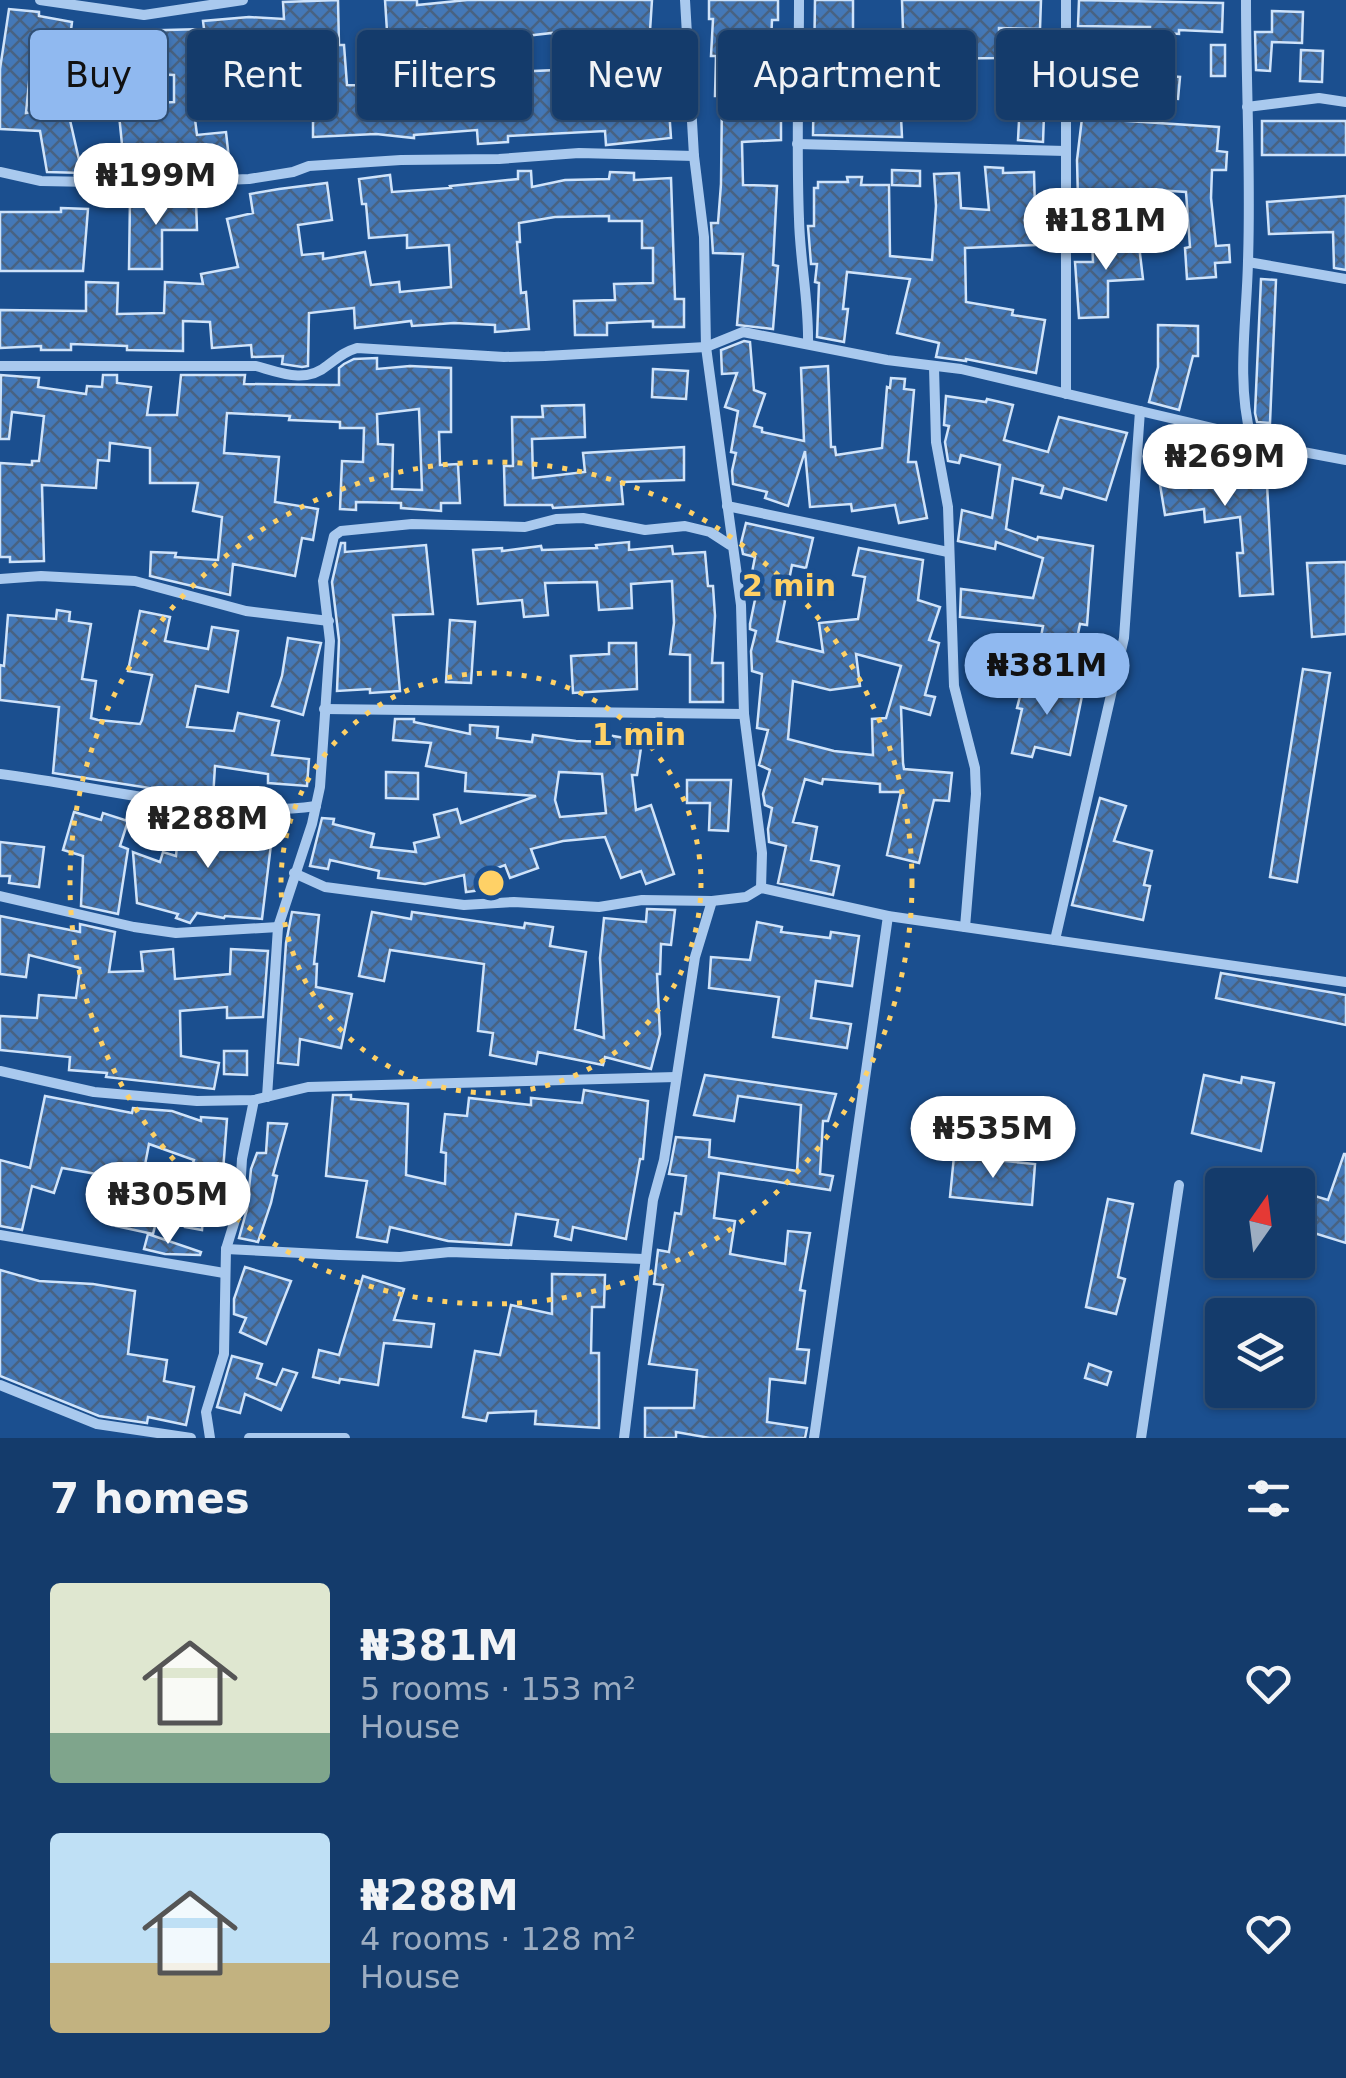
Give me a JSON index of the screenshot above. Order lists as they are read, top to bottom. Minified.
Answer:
{"north":"top","page":{"chip":["Buy","Rent","Filters","New","Apartment","House"],"price":["₦199M","₦181M","₦269M","₦381M","₦288M","₦535M","₦305M"],"heading":"7 homes","list":[{"name":"₦381M","note":"5 rooms · 153 m² · House"},{"name":"₦288M","note":"4 rooms · 128 m² · House"}]},"rings":["2 min","1 min"]}
